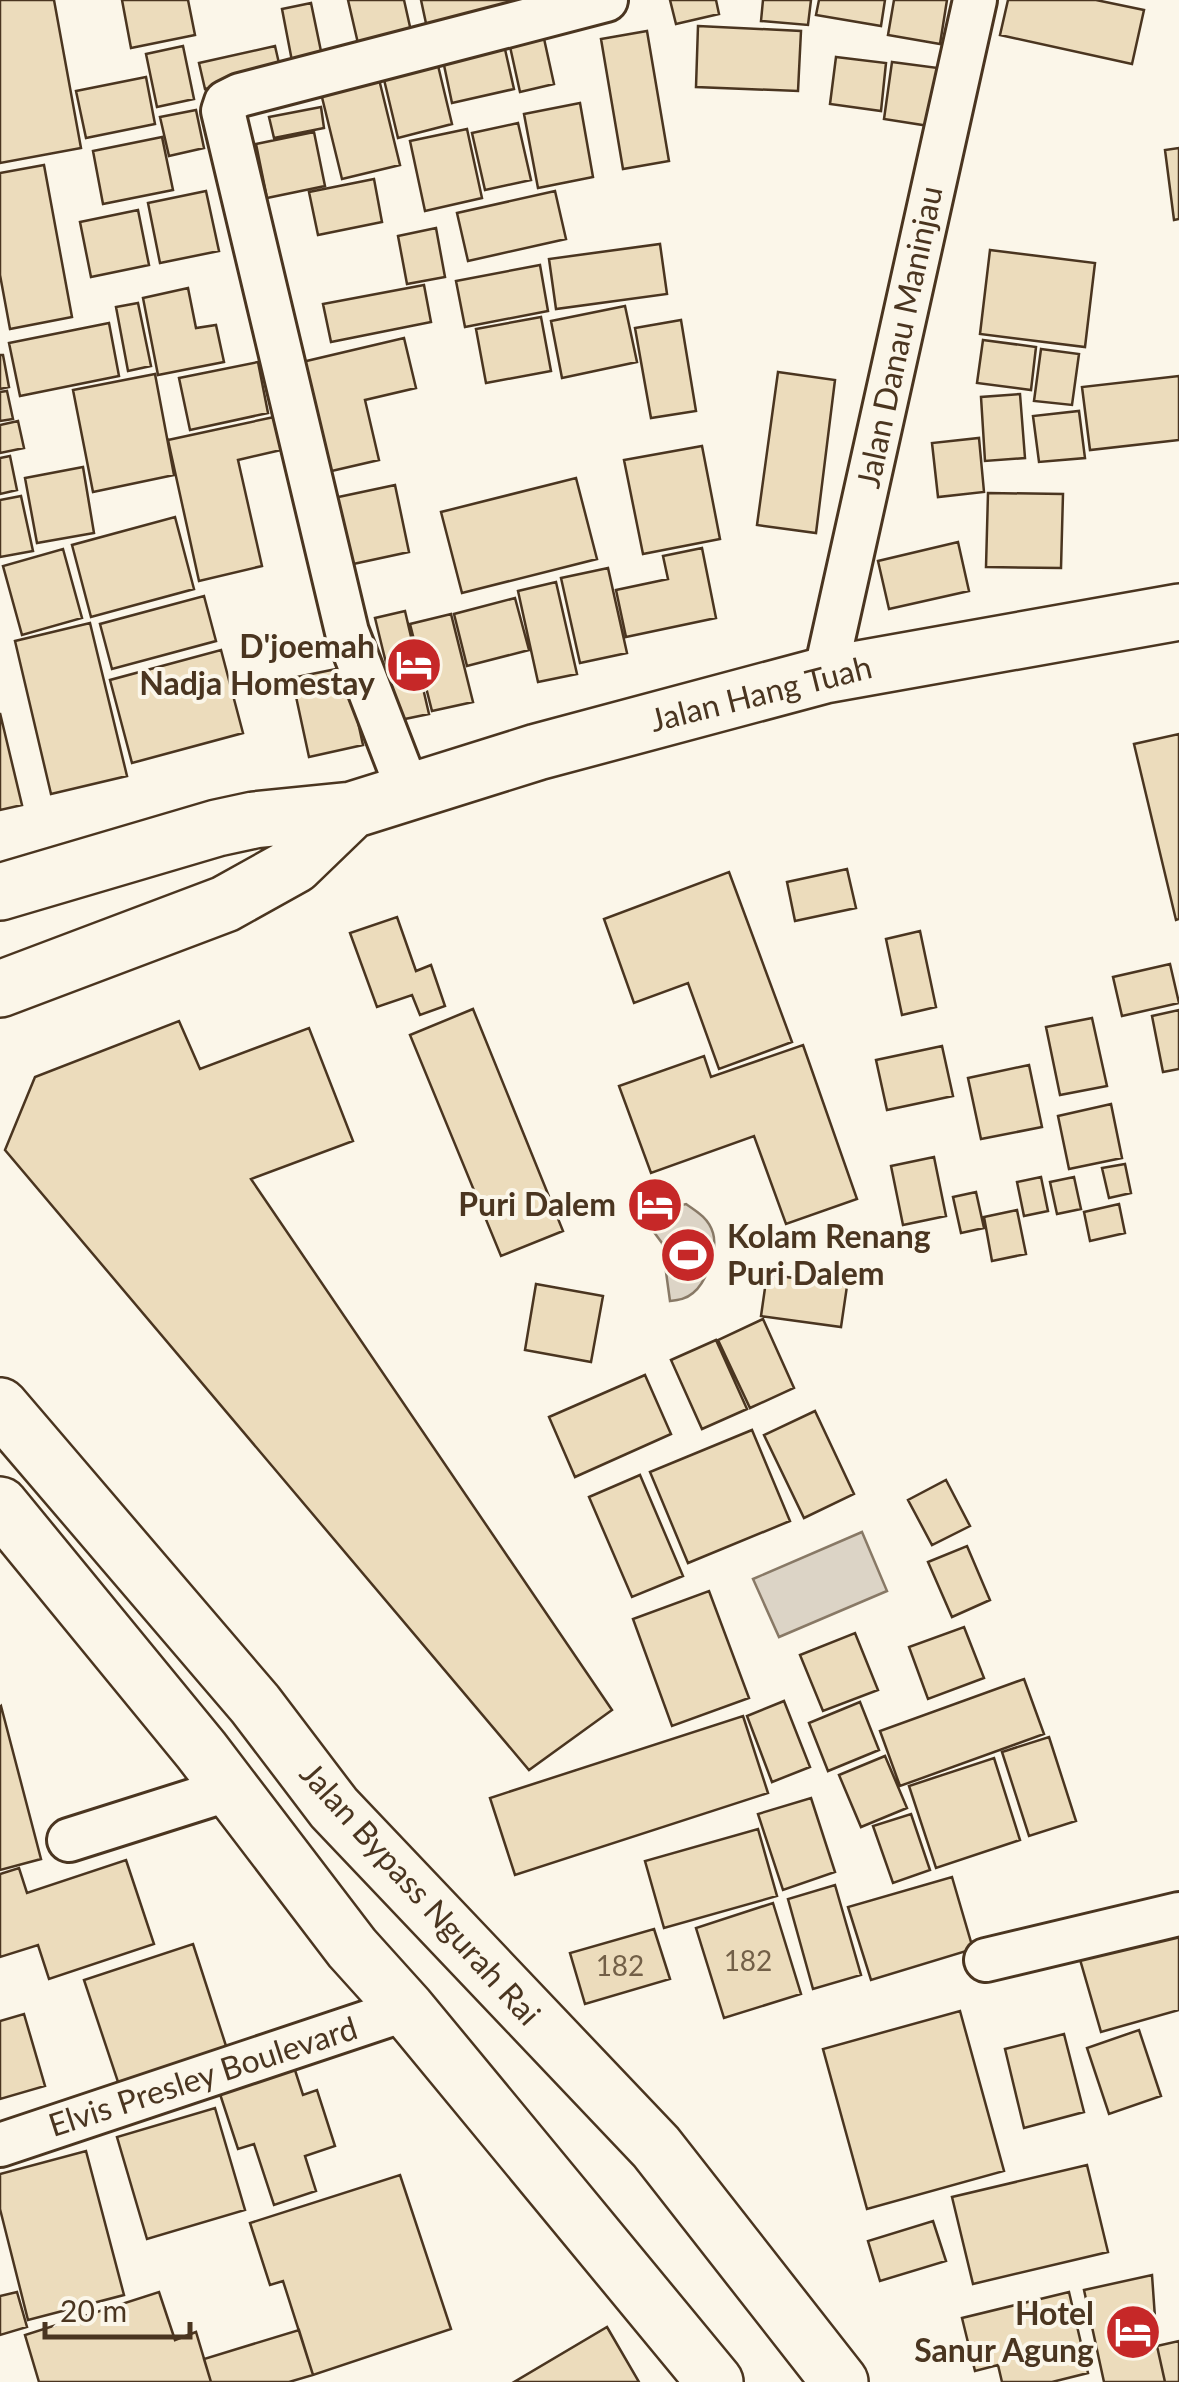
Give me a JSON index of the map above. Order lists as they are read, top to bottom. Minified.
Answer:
{"streets":{"main road":["Jalan Hang Tuah","Jalan Bypass Ngurah Rai"],"street":["Jalan Danau Maninjau","Elvis Presley Boulevard"]},"crossings":[["Jalan Danau Maninjau","Jalan Hang Tuah"]],"places":{"hotel":["D'joemah Nadja Homestay","Puri Dalem","Hotel Sanur Agung"],"sports":["Kolam Renang Puri Dalem"]},"house_numbers":["182","182"],"scale_bar":"20 m"}
